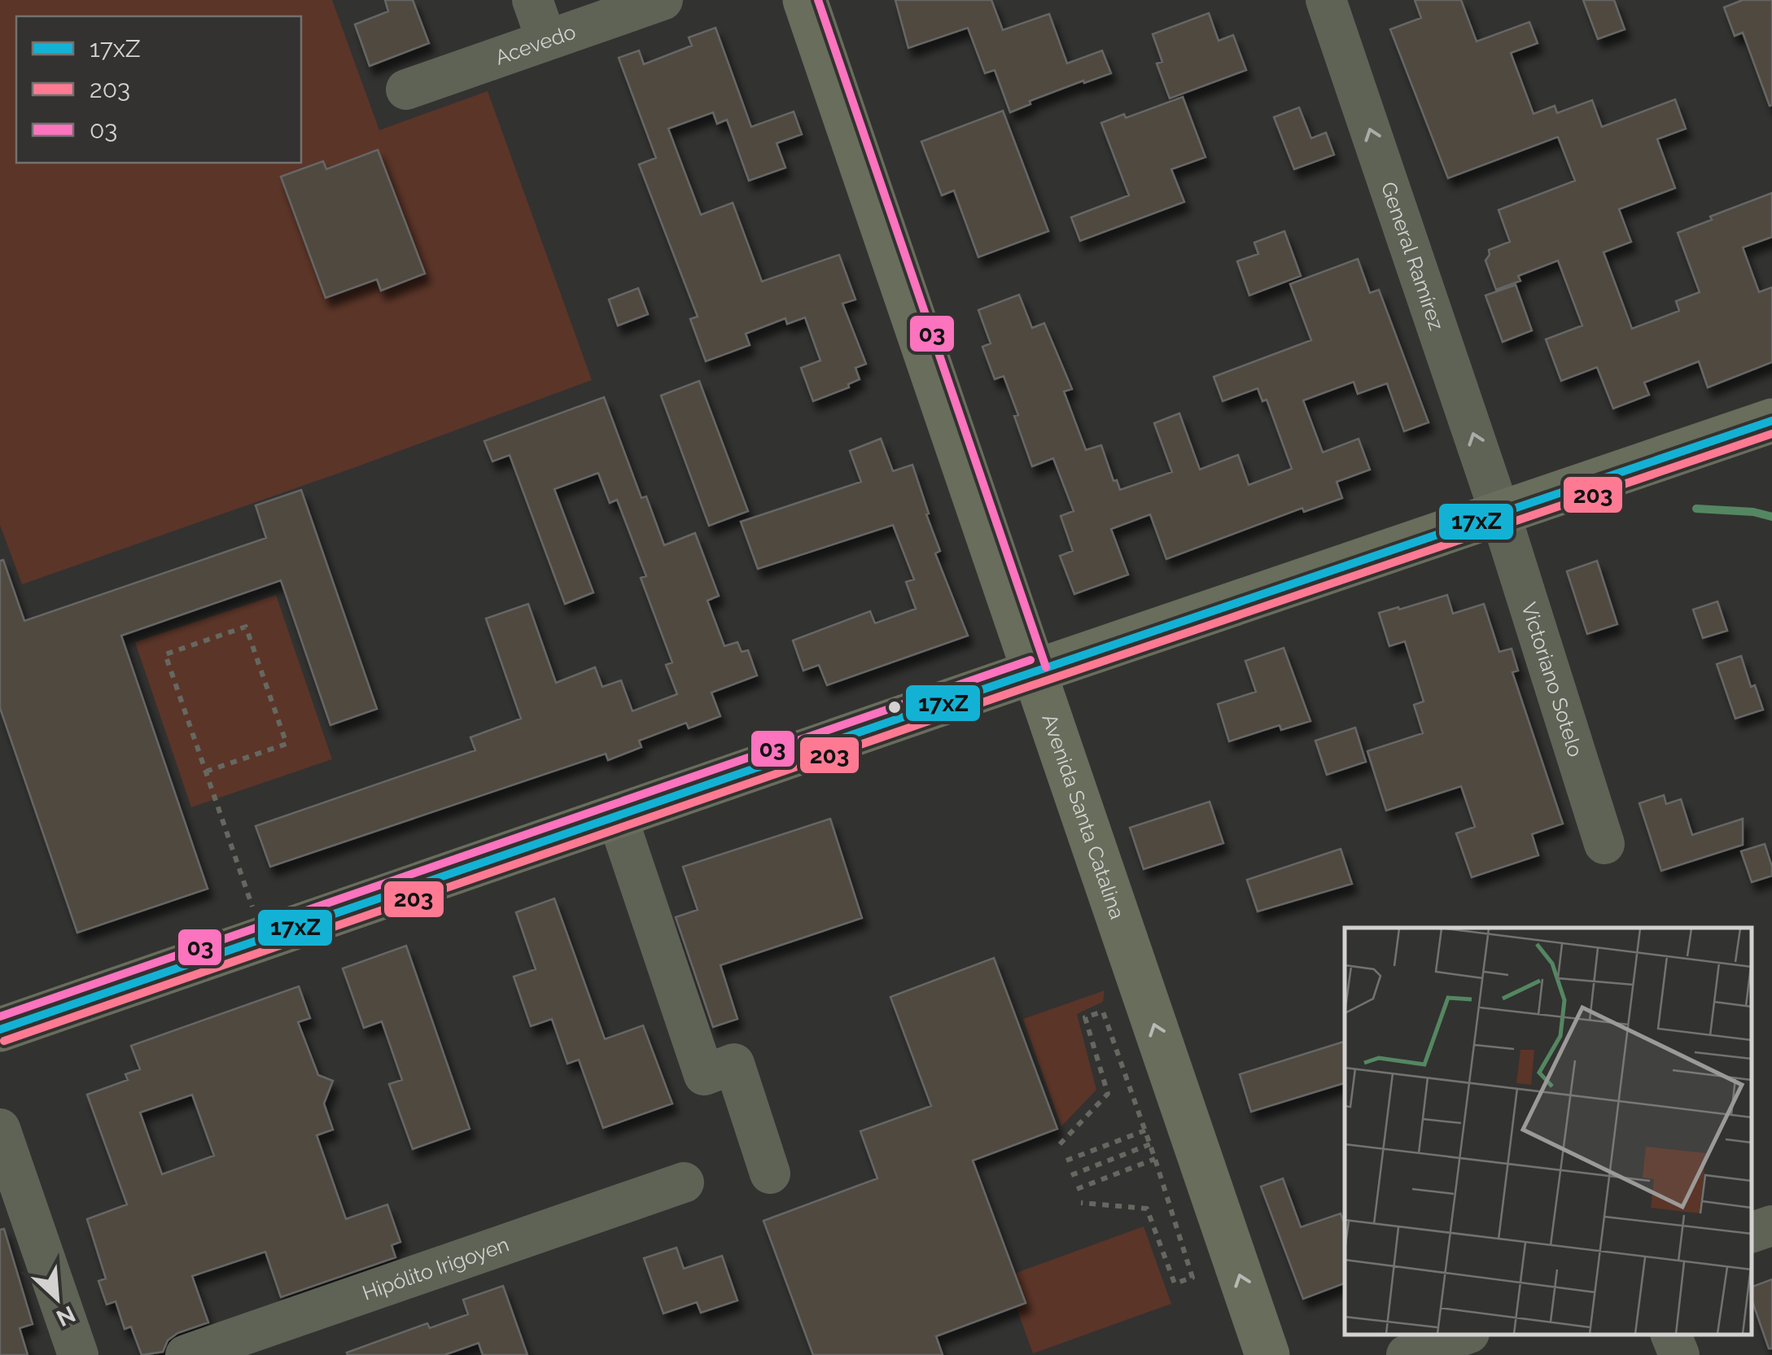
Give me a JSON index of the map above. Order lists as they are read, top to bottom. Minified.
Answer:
{"streets":{"main road":["Avenida Santa Catalina"],"street":["Acevedo","General Ramírez","Victoriano Sotelo","Hipólito Irigoyen"]},"crossings":[["General Ramírez","Victoriano Sotelo"]],"one_way":["General Ramírez","Avenida Santa Catalina"],"lines":["transit line 03","transit line 17xZ","transit line 203"],"legend":["17xZ","203","03"],"north":"bottom right"}
